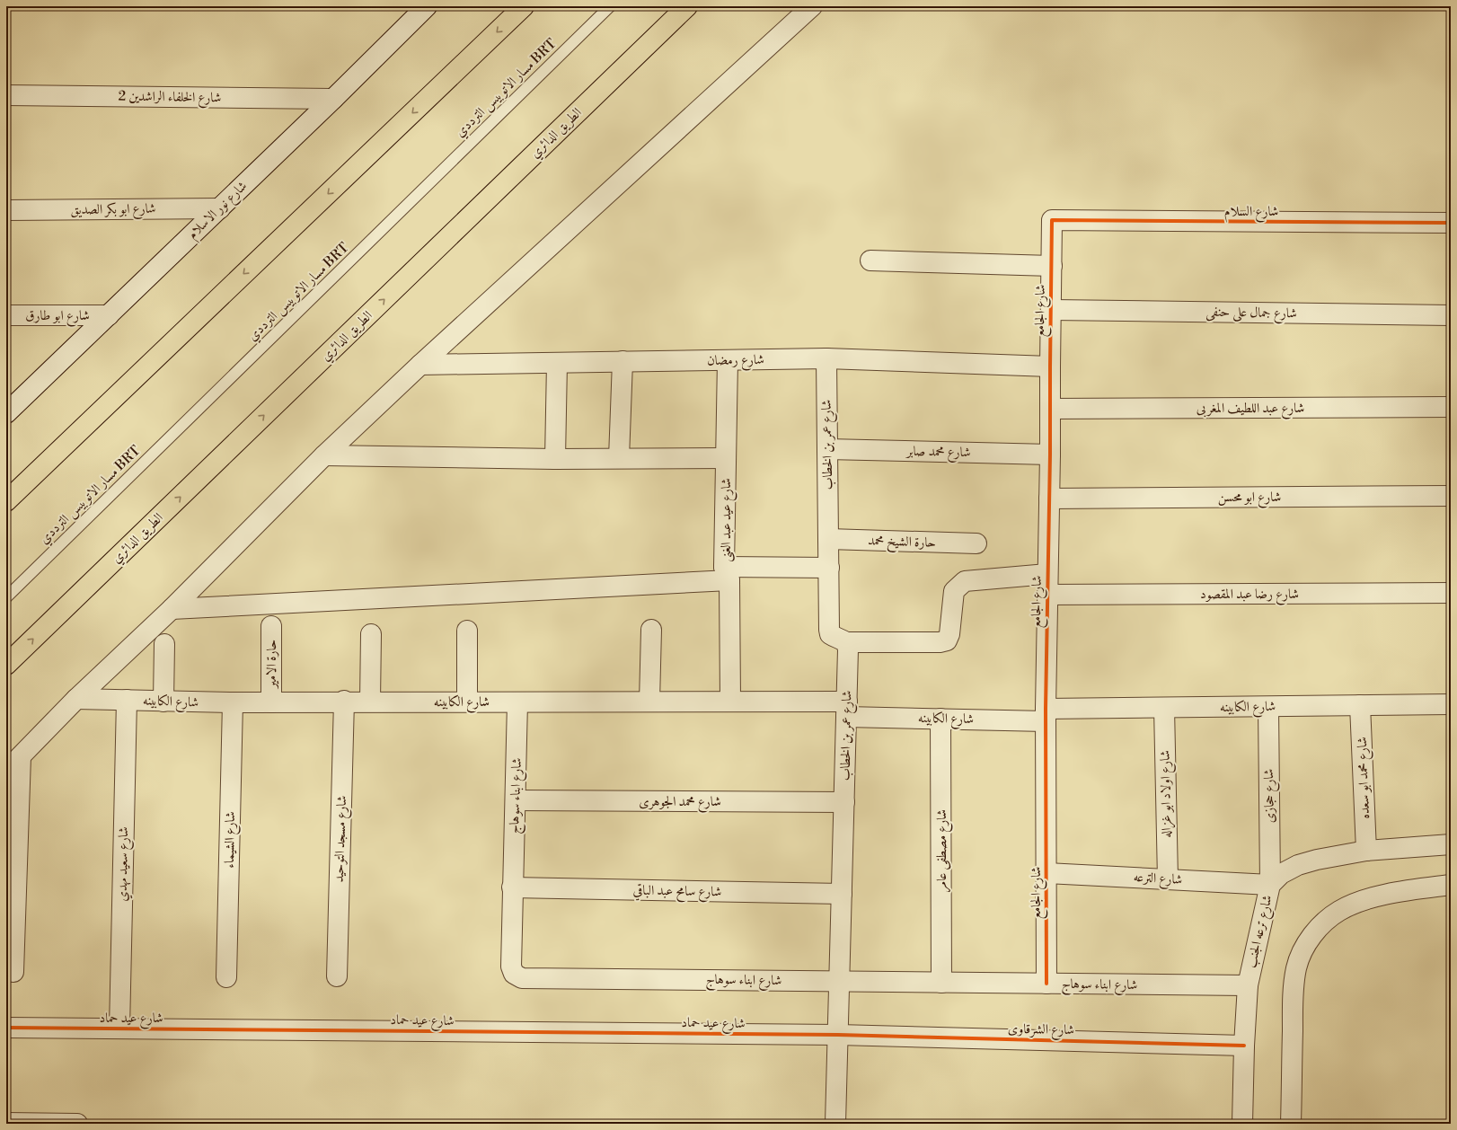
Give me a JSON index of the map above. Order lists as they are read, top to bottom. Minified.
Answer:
{"streets":{"highway":["الطريق الدائري"],"street":["شارع الخلفاء الراشدين 2","شارع ابو بكر الصديق","شارع نور الاسلام","شارع السلام","شارع الجامع","شارع جمال على حنفى","شارع ابو طارق","شارع رمضان","شارع عبد اللطيف المغربى","شارع عمر بن الخطاب","شارع محمد صابر","شارع ابو محسن","شارع عيد عبد الغنى","حارة الشيخ محمد","شارع رضا عبد المقصود","حارة الامير","شارع الكابينه","شارع محمد ابو سعده","شارع اولاد ابو غزاله","شارع ابناء سوهاج","شارع حجازى","شارع محمد الجوهرى","شارع مسجد التوحيد","شارع الشيماء","شارع مصطفى عامر","شارع سعيد مهدي","شارع الترعه","شارع سامح عبد الباقي","شارع ترعه الجنب","شارع عيد حماد","شارع الشرقاوى"],"lane":["مسار الاتوبيس الترددي BRT"]},"crossings":[["شارع الخلفاء الراشدين 2","شارع نور الاسلام"],["شارع ابو بكر الصديق","شارع نور الاسلام"],["شارع نور الاسلام","شارع ابو طارق"],["شارع السلام","شارع الجامع"],["شارع الجامع","شارع جمال على حنفى"],["شارع الجامع","شارع رمضان"],["شارع الجامع","شارع عبد اللطيف المغربى"],["شارع الجامع","شارع محمد صابر"],["شارع الجامع","شارع ابو محسن"],["شارع الجامع","شارع رضا عبد المقصود"],["شارع الجامع","شارع الكابينه"],["شارع الجامع","شارع ابناء سوهاج"],["شارع الجامع","شارع الترعه"],["شارع رمضان","شارع عمر بن الخطاب"],["شارع رمضان","شارع عيد عبد الغنى"],["شارع عمر بن الخطاب","شارع محمد صابر"],["شارع عمر بن الخطاب","حارة الشيخ محمد"],["شارع عمر بن الخطاب","شارع الكابينه"],["شارع عمر بن الخطاب","شارع ابناء سوهاج"],["شارع عمر بن الخطاب","شارع محمد الجوهرى"],["شارع عمر بن الخطاب","شارع سامح عبد الباقي"],["شارع عمر بن الخطاب","شارع عيد حماد"],["شارع عمر بن الخطاب","شارع الشرقاوى"],["شارع عيد عبد الغنى","شارع الكابينه"],["حارة الامير","شارع الكابينه"],["شارع الكابينه","شارع محمد ابو سعده"],["شارع الكابينه","شارع اولاد ابو غزاله"],["شارع الكابينه","شارع ابناء سوهاج"],["شارع الكابينه","شارع حجازى"],["شارع الكابينه","شارع مسجد التوحيد"],["شارع الكابينه","شارع الشيماء"],["شارع الكابينه","شارع مصطفى عامر"],["شارع الكابينه","شارع سعيد مهدي"],["شارع محمد ابو سعده","شارع ترعه الجنب"],["شارع اولاد ابو غزاله","شارع الترعه"],["شارع ابناء سوهاج","شارع محمد الجوهرى"],["شارع ابناء سوهاج","شارع مصطفى عامر"],["شارع ابناء سوهاج","شارع سامح عبد الباقي"],["شارع ابناء سوهاج","شارع ترعه الجنب"],["شارع حجازى","شارع الترعه"],["شارع حجازى","شارع ترعه الجنب"],["شارع سعيد مهدي","شارع عيد حماد"],["شارع الترعه","شارع ترعه الجنب"],["شارع ترعه الجنب","شارع الشرقاوى"],["شارع عيد حماد","شارع الشرقاوى"]]}
